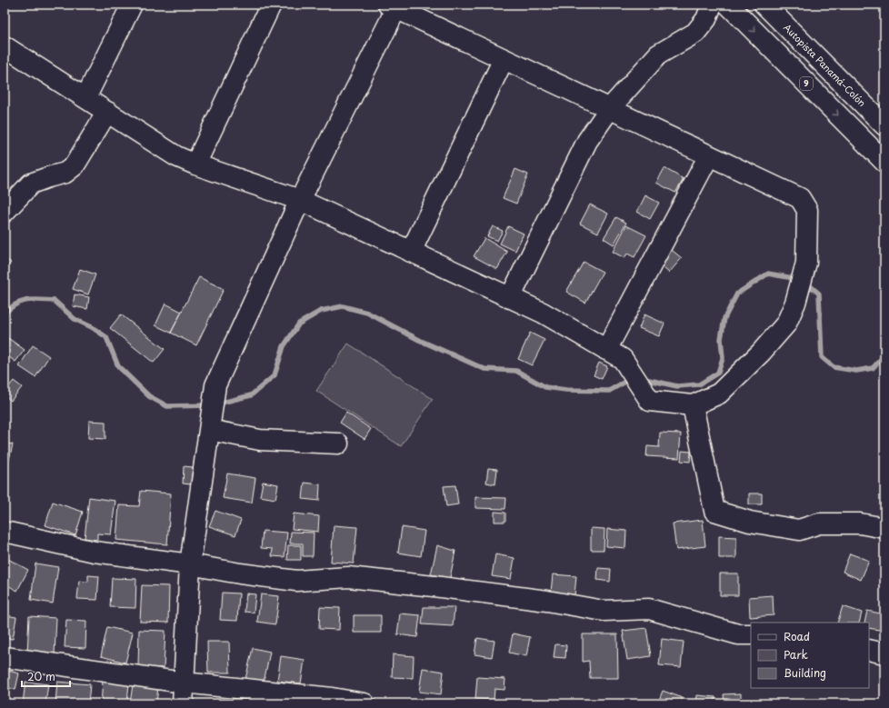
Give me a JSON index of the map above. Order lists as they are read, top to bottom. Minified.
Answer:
{"streets":{"main road":["Autopista Panamá–Colón","9"]},"legend":["Road","Park","Building"],"scale_bar":"20 m"}
